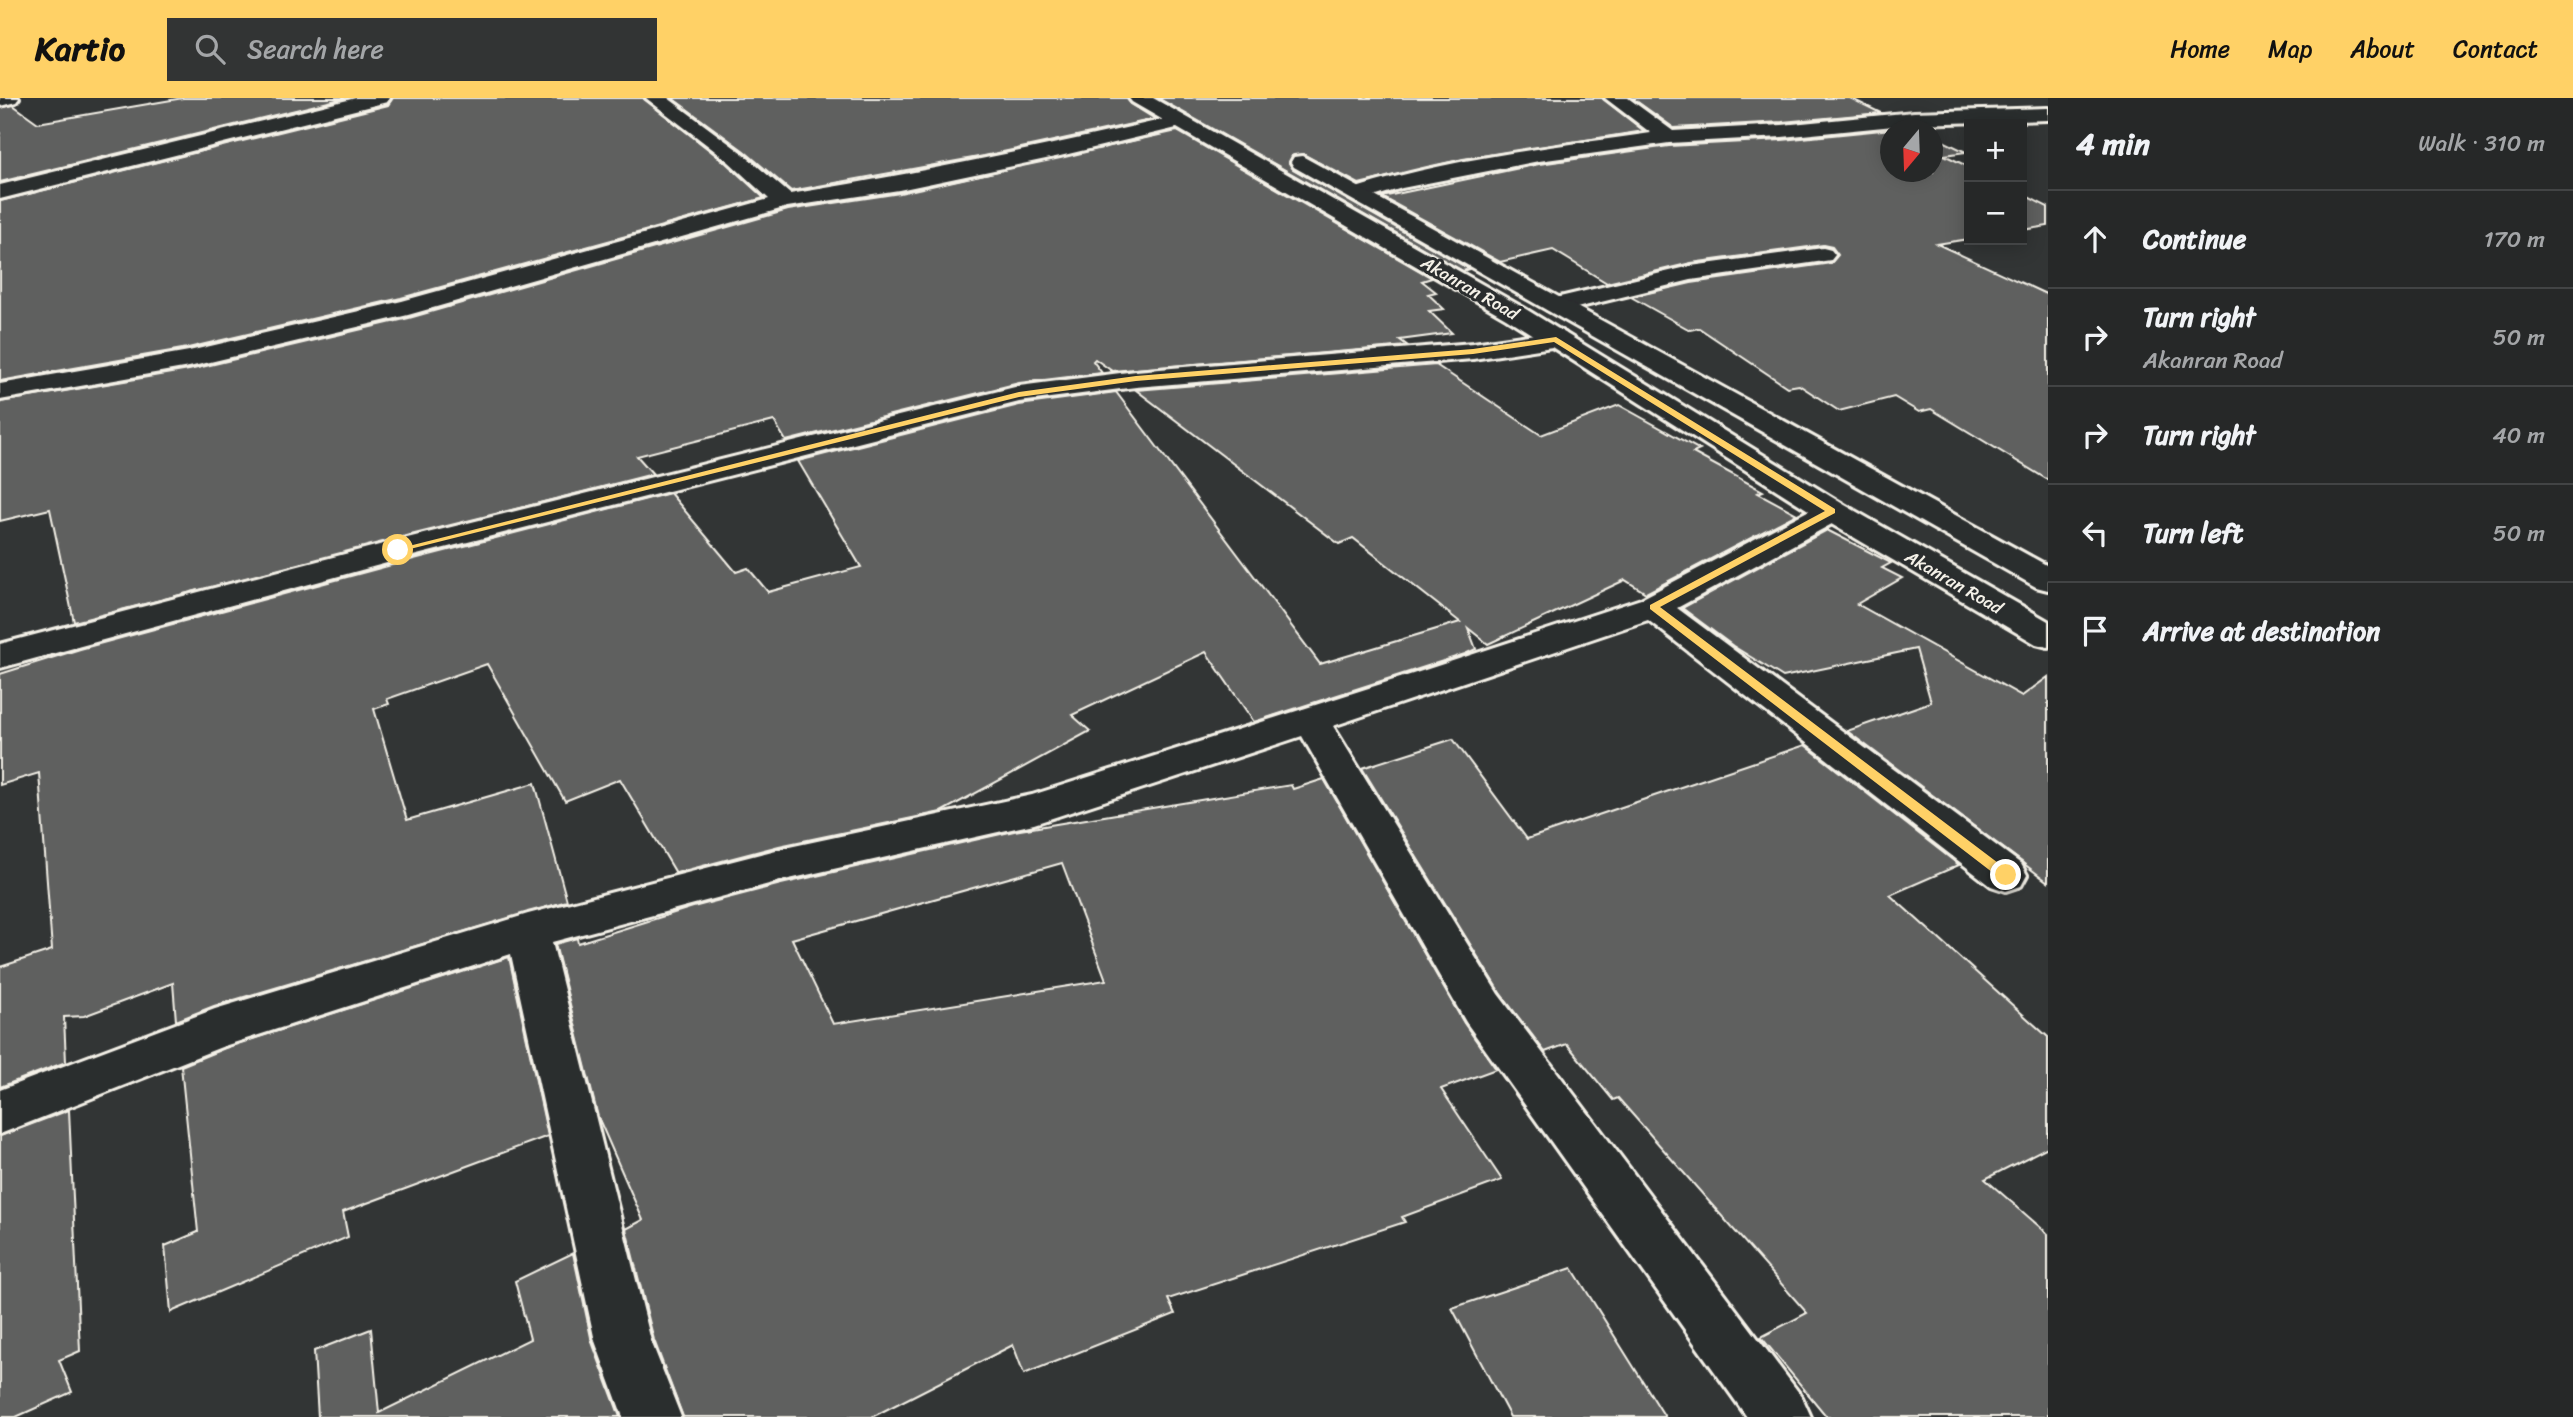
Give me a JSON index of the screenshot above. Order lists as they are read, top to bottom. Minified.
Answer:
{"streets":{"street":["Akanran Road"]},"north":"bottom","page":{"header":"Kartio","search":"Search here","nav":["Home","Map","About","Contact"],"heading":["4 min","Walk · 310 m"],"map_buttons":["+","−"],"list":[["Continue","170 m"],["Turn right","Akanran Road","50 m"],["Turn right","40 m"],["Turn left","50 m"],"Arrive at destination"]}}
